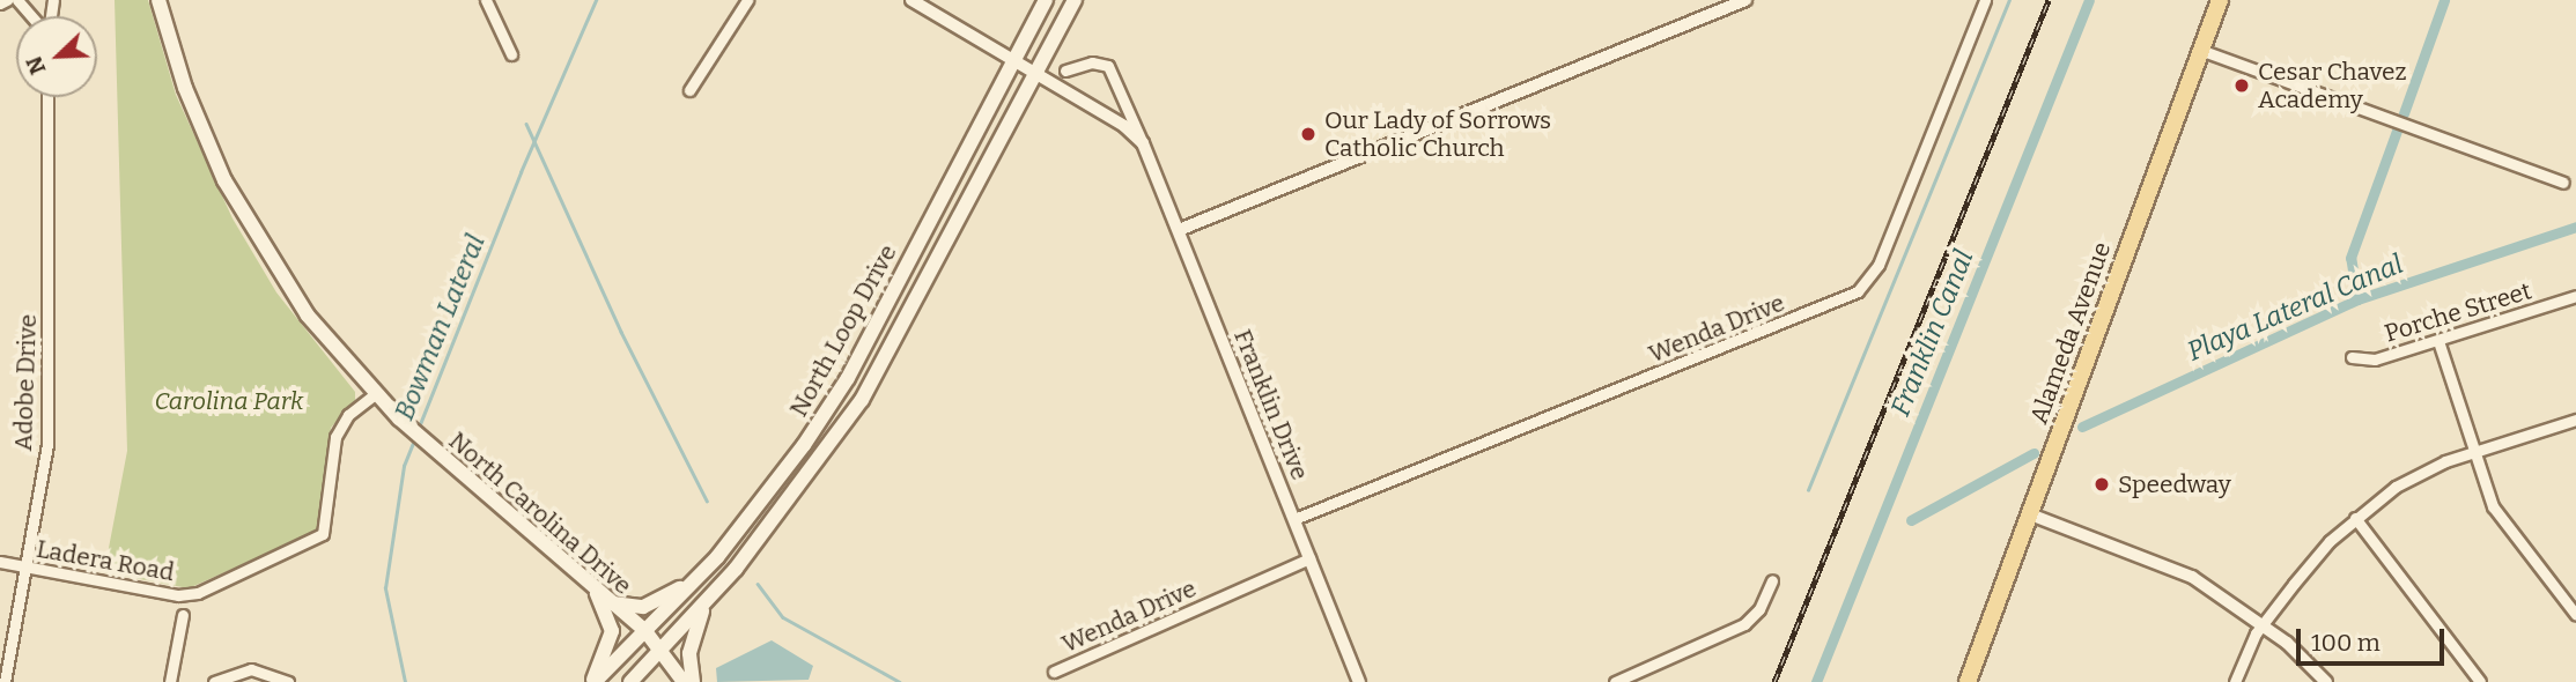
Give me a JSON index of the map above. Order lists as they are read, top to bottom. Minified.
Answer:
{"streets":{"main road":["North Loop Drive","Alameda Avenue","North Carolina Drive"],"street":["Porche Street","Wenda Drive","Adobe Drive","Franklin Drive","Ladera Road"]},"crossings":[["Wenda Drive","Franklin Drive"],["North Loop Drive","North Carolina Drive"],["Adobe Drive","Ladera Road"],["North Carolina Drive","Ladera Road"]],"water":["Playa Lateral Canal","Bowman Lateral","Franklin Canal"],"parks":["Carolina Park"],"places":["Cesar Chavez Academy","Our Lady of Sorrows Catholic Church","Speedway"],"scale_bar":"100 m","north":"bottom left"}
